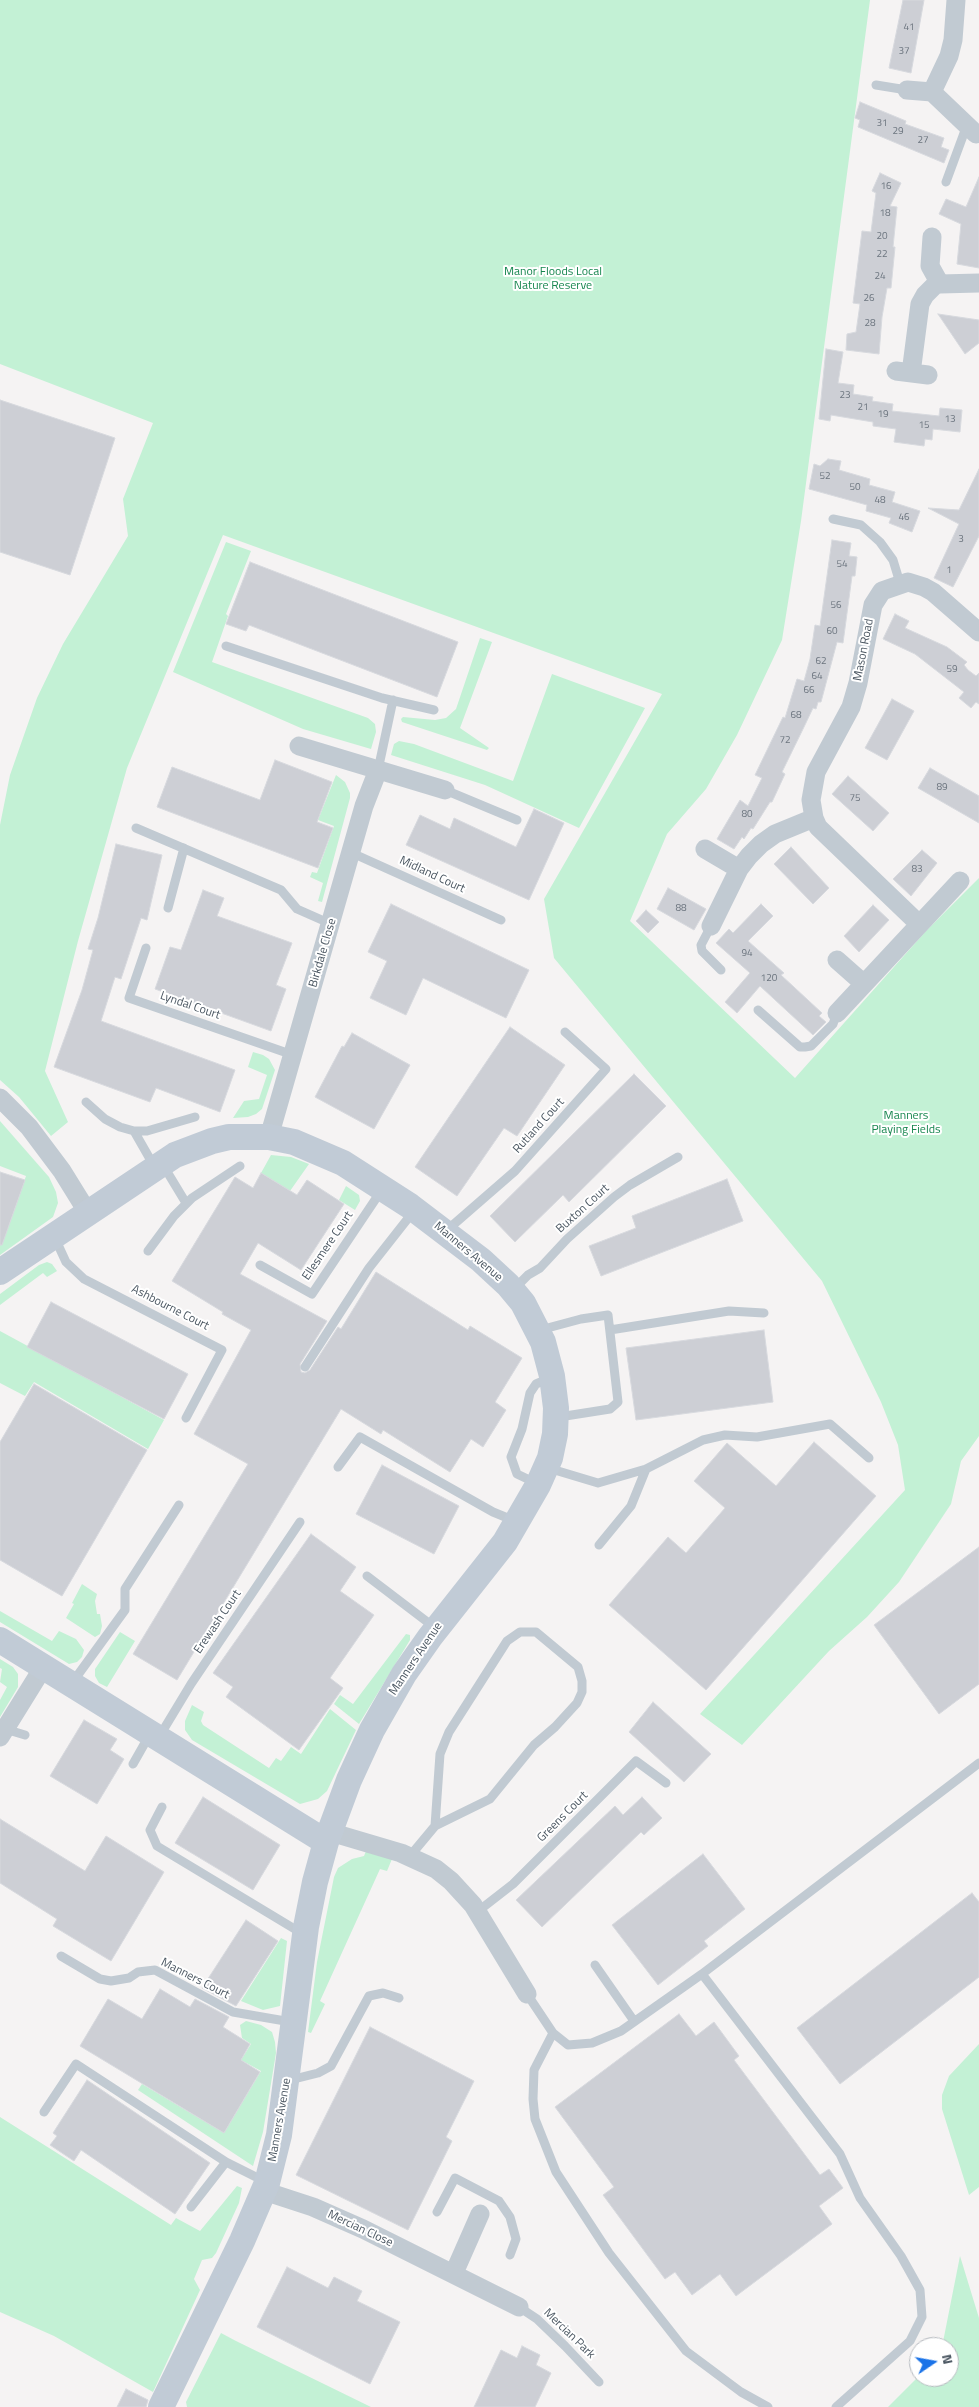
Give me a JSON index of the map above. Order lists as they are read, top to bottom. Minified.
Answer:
{"streets":{"street":["Mason Road","Birkdale Close","Manners Avenue","Mercian Close"],"lane":["Midland Court","Lyndal Court","Rutland Court","Buxton Court","Ellesmere Court","Ashbourne Court","Erewash Court","Greens Court","Manners Court","Mercian Park"]},"crossings":[["Midland Court","Birkdale Close"],["Birkdale Close","Lyndal Court"],["Birkdale Close","Manners Avenue"],["Rutland Court","Manners Avenue"],["Buxton Court","Manners Avenue"],["Ellesmere Court","Manners Avenue"],["Manners Avenue","Ashbourne Court"],["Manners Avenue","Manners Court"],["Manners Avenue","Mercian Close"],["Mercian Close","Mercian Park"]],"parks":["Manor Floods Local Nature Reserve","Manners Playing Fields"],"house_numbers":["41","37","31","29","27","16","18","20","22","24","26","28","23","21","19","13","15","52","50","48","46","3","54","1","56","60","62","59","64","66","68","72","89","75","80","83","88","94","120"],"north":"right"}
